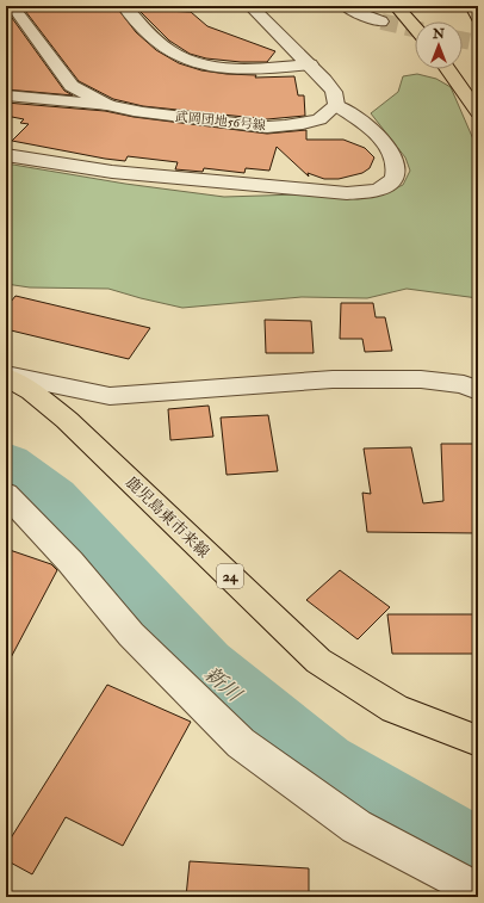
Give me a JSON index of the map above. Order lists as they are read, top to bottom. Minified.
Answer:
{"streets":{"main road":["鹿児島東市来線","24"],"street":["武岡団地56号線"]},"water":["新川"],"north":"top"}
